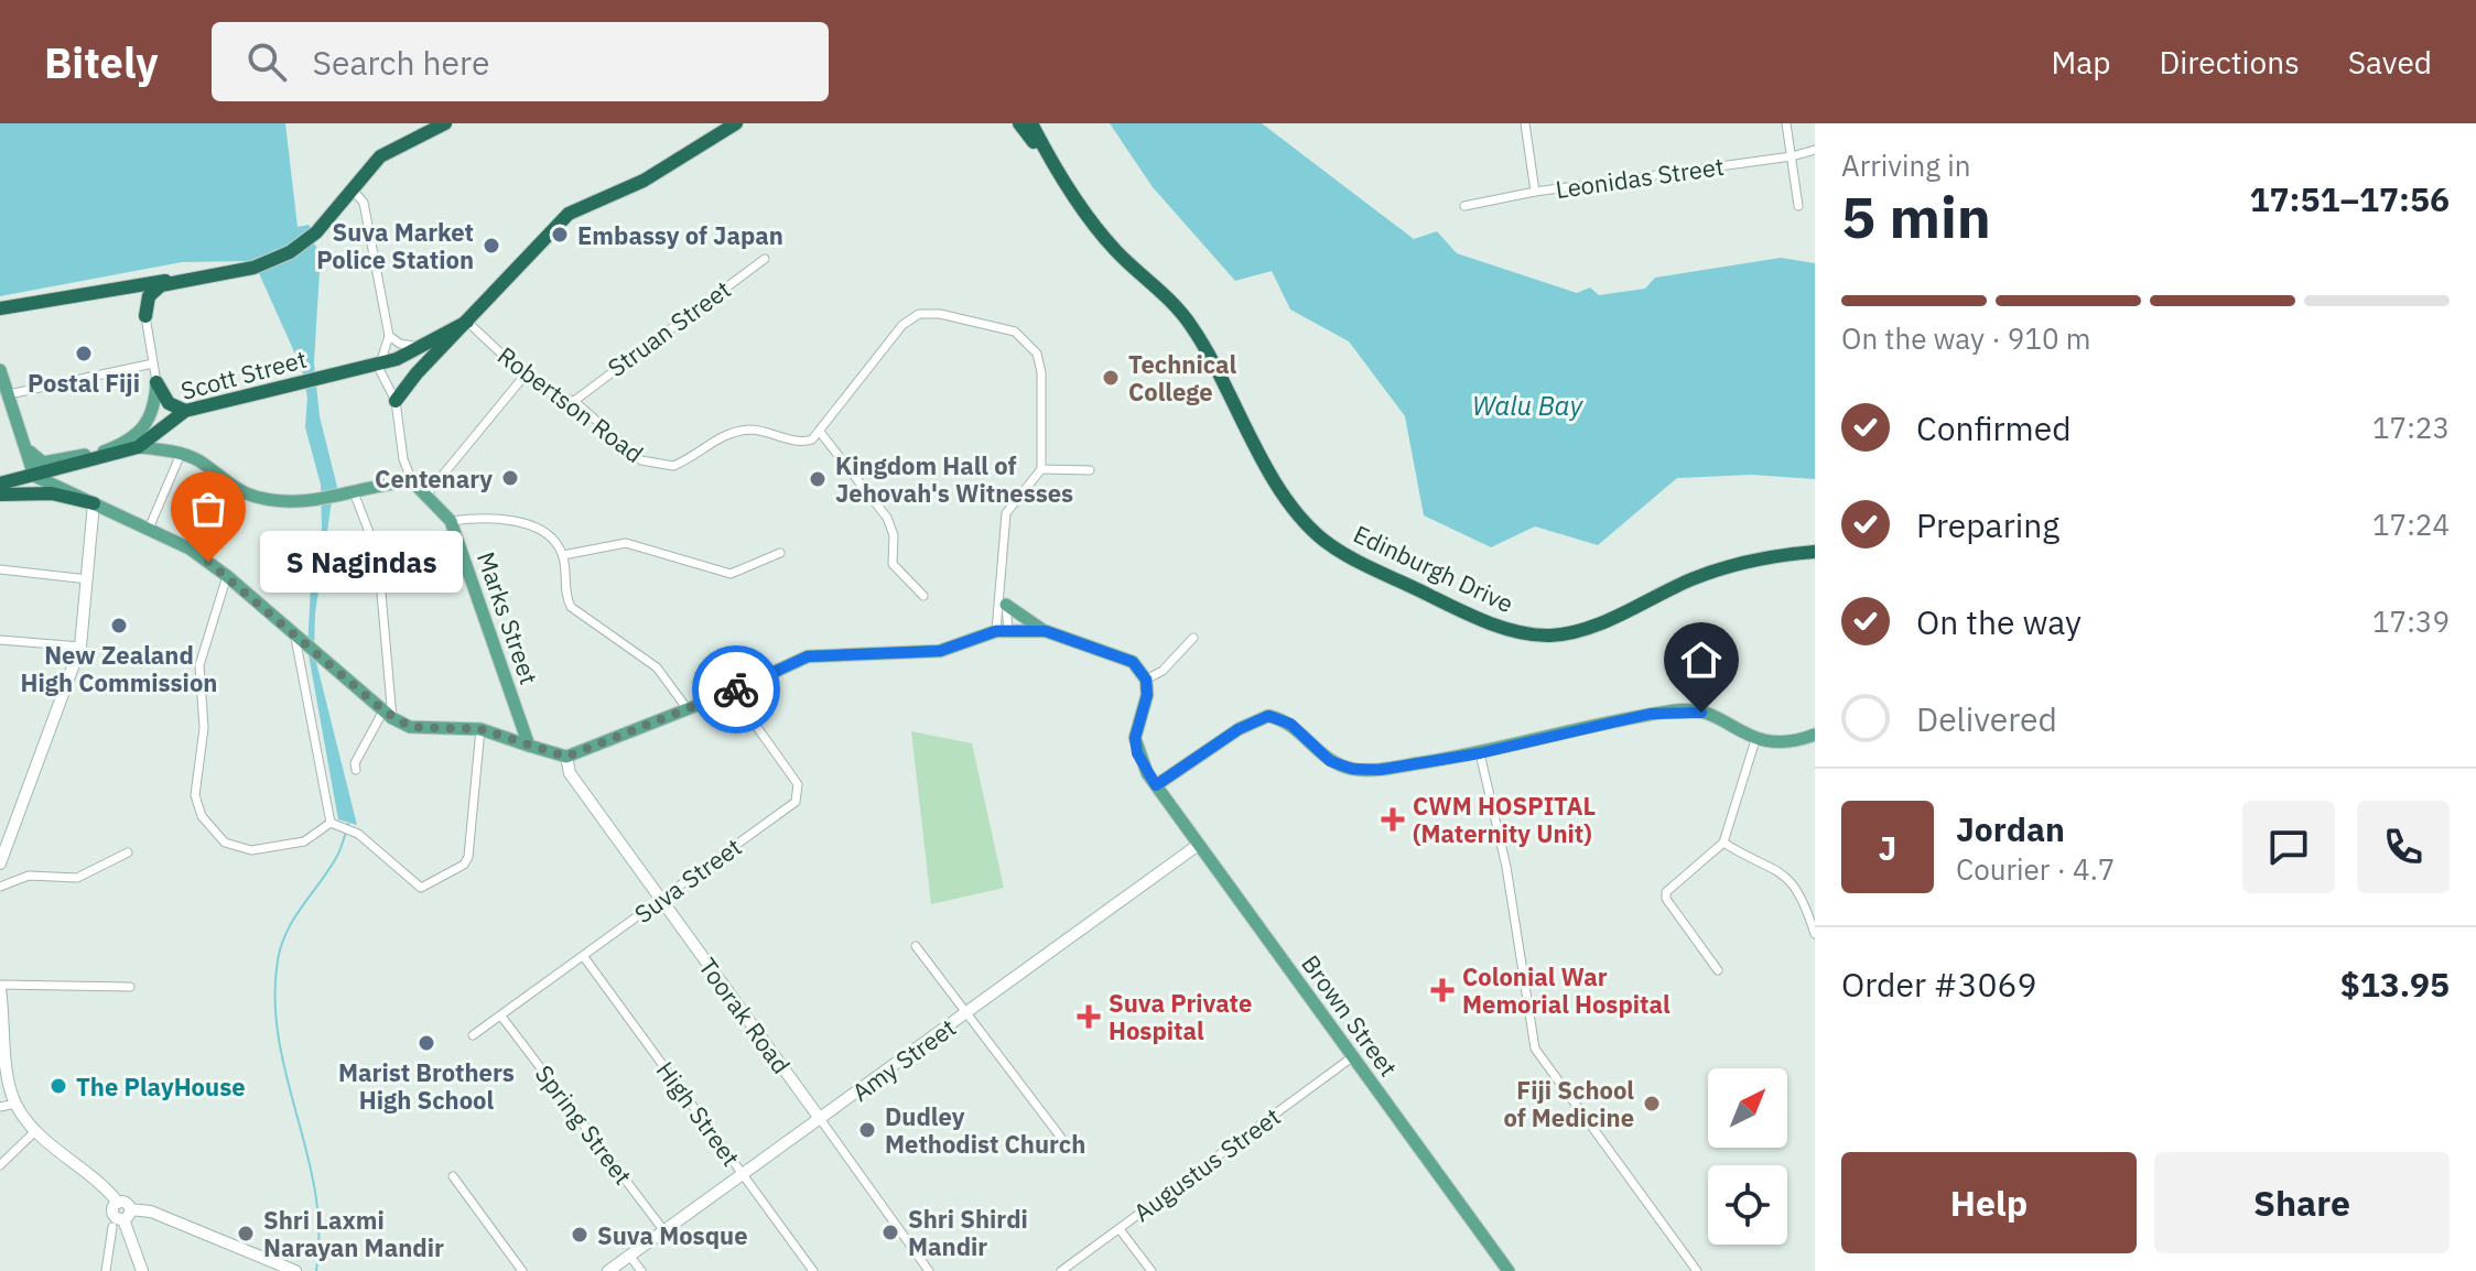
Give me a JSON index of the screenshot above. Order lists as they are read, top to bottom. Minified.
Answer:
{"streets":{"highway":["Scott Street","Edinburgh Drive"],"main road":["Marks Street","Toorak Road","Brown Street","Amy Street"],"street":["Leonidas Street","Struan Street","Robertson Road","Suva Street","High Street","Spring Street","Augustus Street"]},"crossings":[["Struan Street","Robertson Road"],["Scott Street","Robertson Road"],["Suva Street","Toorak Road"],["Suva Street","High Street"],["Suva Street","Spring Street"],["Toorak Road","Amy Street"],["Brown Street","Amy Street"],["Brown Street","Augustus Street"],["Amy Street","High Street"],["Amy Street","Spring Street"]],"water":["Walu Bay"],"places":{"other":["Embassy of Japan","Suva Market Police Station","Postal Fiji","Technical College","Centenary","Kingdom Hall of Jehovah's Witnesses","S Nagindas","New Zealand High Commission","Marist Brothers High School","The PlayHouse","Fiji School of Medicine","Dudley Methodist Church","Shri Shirdi Mandir","Shri Laxmi Narayan Mandir","Suva Mosque"],"health":["CWM HOSPITAL (Maternity Unit)","Colonial War Memorial Hospital","Suva Private Hospital"]},"north":"top right","page":{"header":"Bitely","search":"Search here","nav":["Map","Directions","Saved"],"heading":["5 min","Arriving in","17:51–17:56"],"panel":["Jordan","Courier · 4.7","Order #3069","$13.95"],"bar":"On the way · 910 m","list":[["Confirmed","17:23"],["Preparing","17:24"],["On the way","17:39"],"Delivered"],"bubble":"S Nagindas","round":"J","buttons":["Help","Share"]}}
